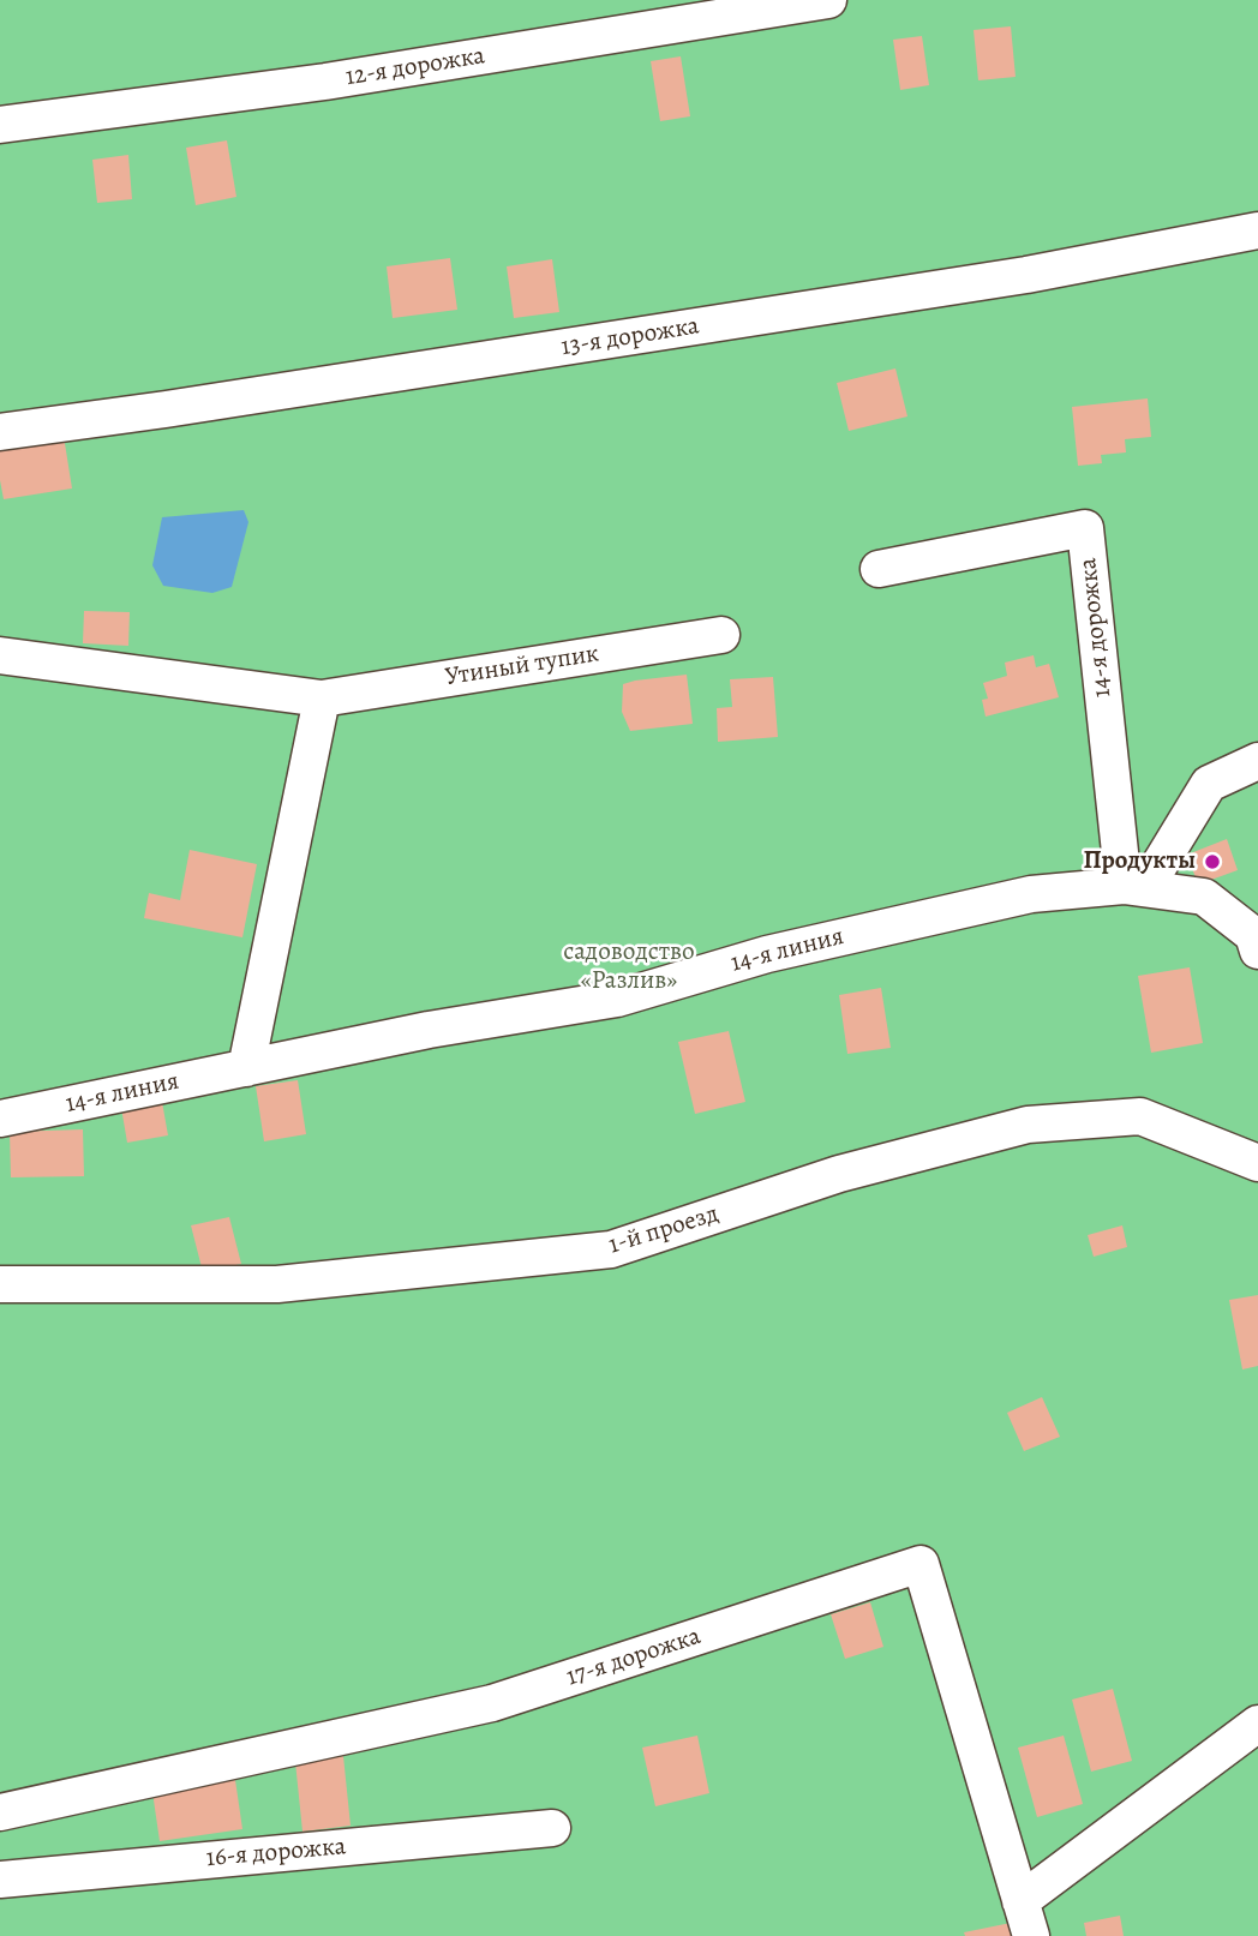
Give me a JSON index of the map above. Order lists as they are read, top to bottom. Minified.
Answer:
{"streets":{"street":["12-я дорожка","13-я дорожка","14-я дорожка","Утиный тупик","14-я линия","1-й проезд","17-я дорожка","16-я дорожка"]},"crossings":[["14-я дорожка","14-я линия"]],"parks":["садоводство «Разлив»"],"places":["Продукты"]}
